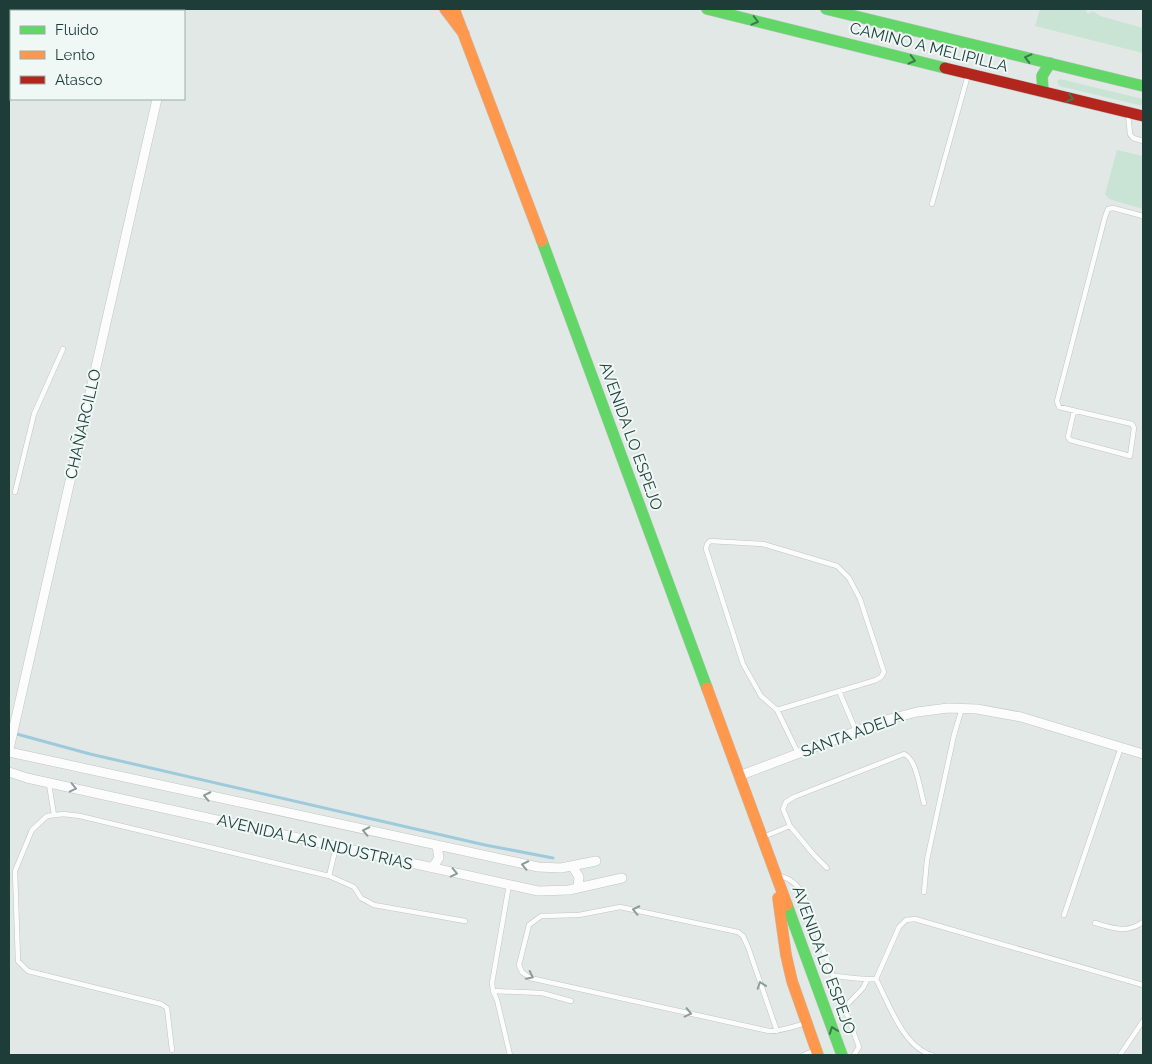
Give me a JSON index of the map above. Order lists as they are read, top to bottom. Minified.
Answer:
{"streets":{"main road":["CAMINO A MELIPILLA","AVENIDA LO ESPEJO"],"street":["CHAÑARCILLO","SANTA ADELA","AVENIDA LAS INDUSTRIAS"]},"crossings":[["CHAÑARCILLO","AVENIDA LAS INDUSTRIAS"],["AVENIDA LO ESPEJO","SANTA ADELA"]],"legend":["Fluido","Lento","Atasco"]}
